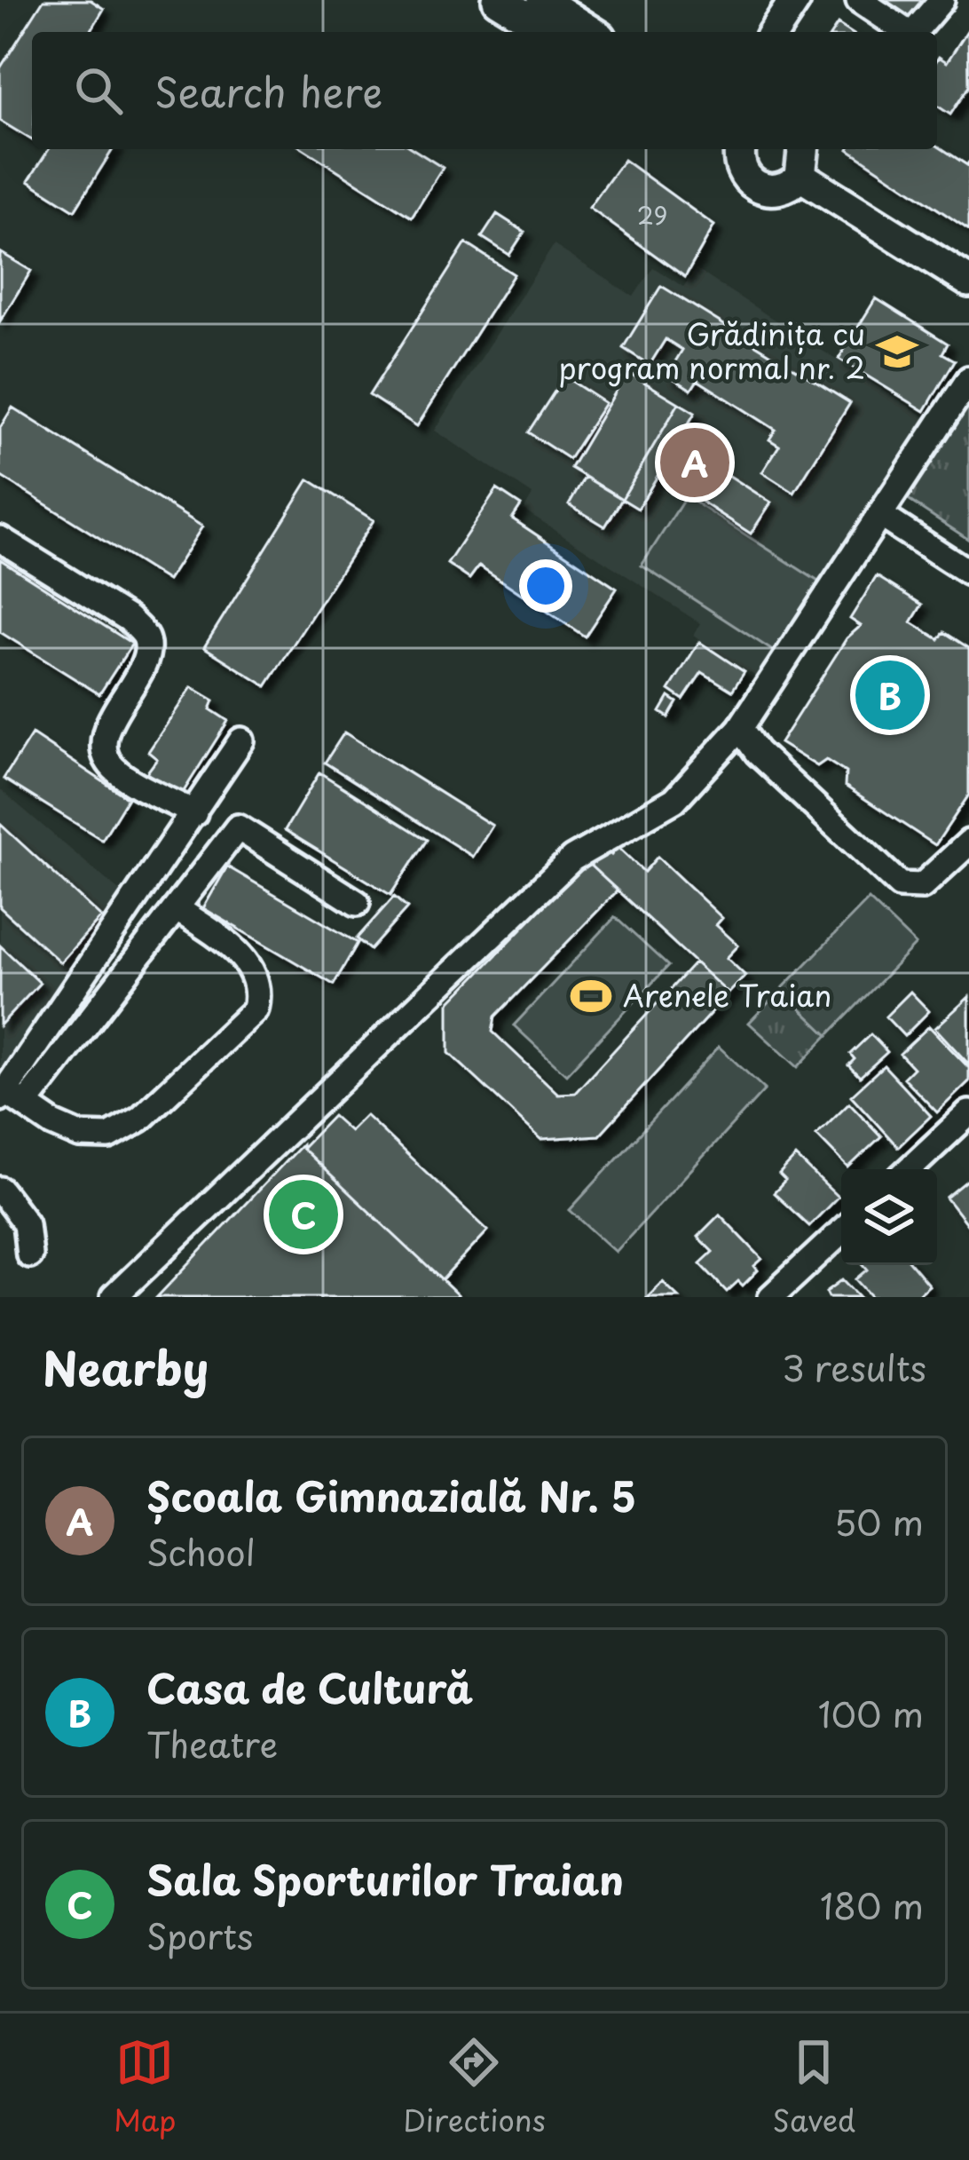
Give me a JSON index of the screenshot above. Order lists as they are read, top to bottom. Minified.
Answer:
{"places":{"school or university":["Grădinița cu program normal nr. 2"],"sports":["Arenele Traian"]},"house_numbers":["29"],"page":{"search":"Search here","pins":["A","B","C"],"heading":["Nearby","3 results"],"list":[{"mark":"A","name":"Școala Gimnazială Nr. 5","note":"School","value":"50 m"},{"mark":"B","name":"Casa de Cultură","note":"Theatre","value":"100 m"},{"mark":"C","name":"Sala Sporturilor Traian","note":"Sports","value":"180 m"}],"nav":["Map","Directions","Saved"]}}
